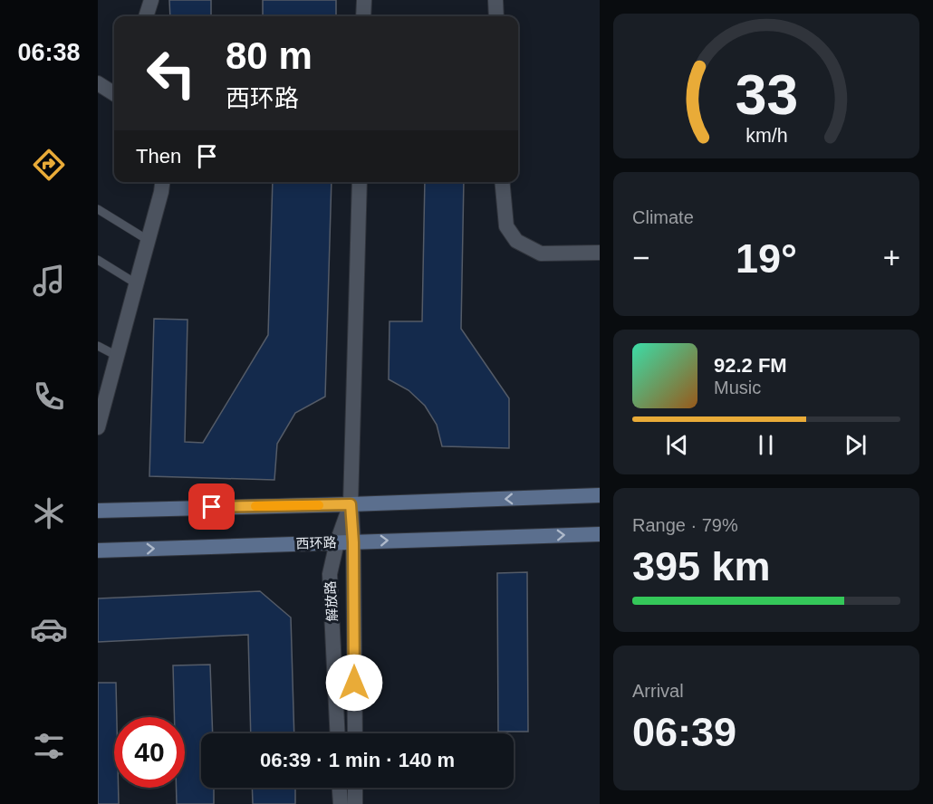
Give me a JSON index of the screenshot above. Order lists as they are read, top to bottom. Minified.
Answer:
{"streets":{"main road":["西环路"],"street":["解放路"]},"crossings":[["西环路","解放路"]],"page":{"tabs":"06:38","turn":["80 m","西环路"],"then":"Then","tile":["Climate",["Range · 79%","395 km"],["Arrival","06:39"]],"heat":["−","19°","+"],"song":["92.2 FM","Music"],"limit":"40","trip":"06:39 · 1 min · 140 m","gauge":["33","km/h"]}}
